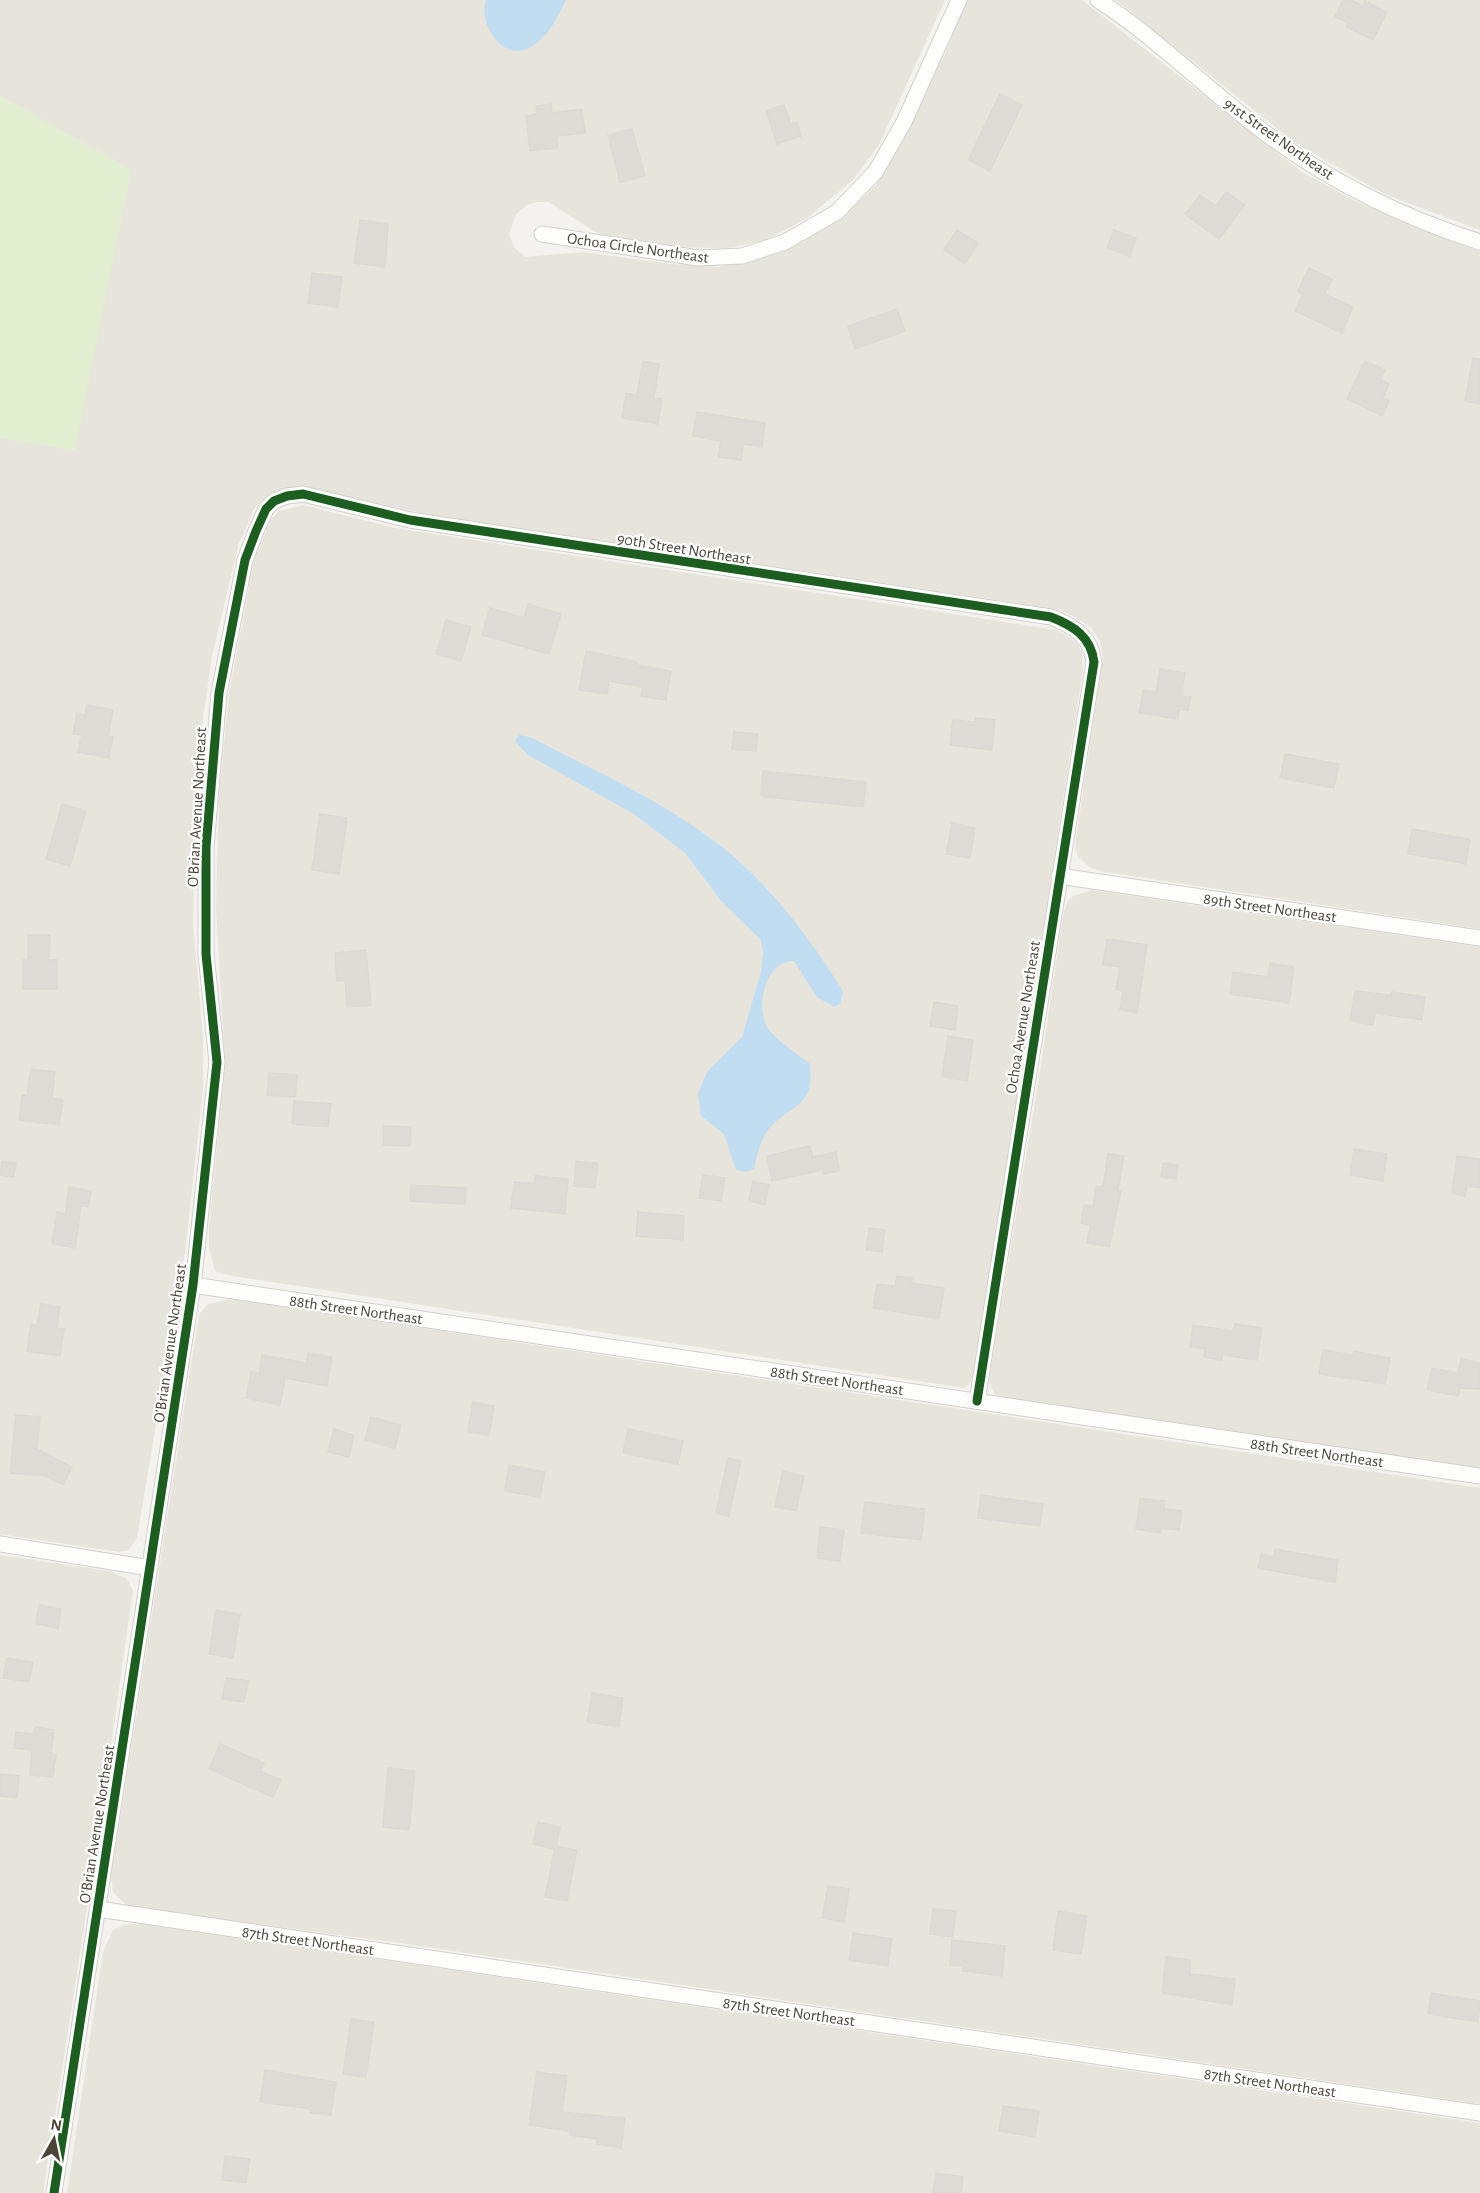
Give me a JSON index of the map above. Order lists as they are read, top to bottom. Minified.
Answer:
{"streets":{"street":["91st Street Northeast","Ochoa Circle Northeast","90th Street Northeast","O'Brian Avenue Northeast","89th Street Northeast","Ochoa Avenue Northeast","88th Street Northeast","87th Street Northeast"]},"crossings":[["90th Street Northeast","O'Brian Avenue Northeast"],["90th Street Northeast","Ochoa Avenue Northeast"],["O'Brian Avenue Northeast","88th Street Northeast"],["O'Brian Avenue Northeast","87th Street Northeast"],["89th Street Northeast","Ochoa Avenue Northeast"],["Ochoa Avenue Northeast","88th Street Northeast"]],"north":"top"}
